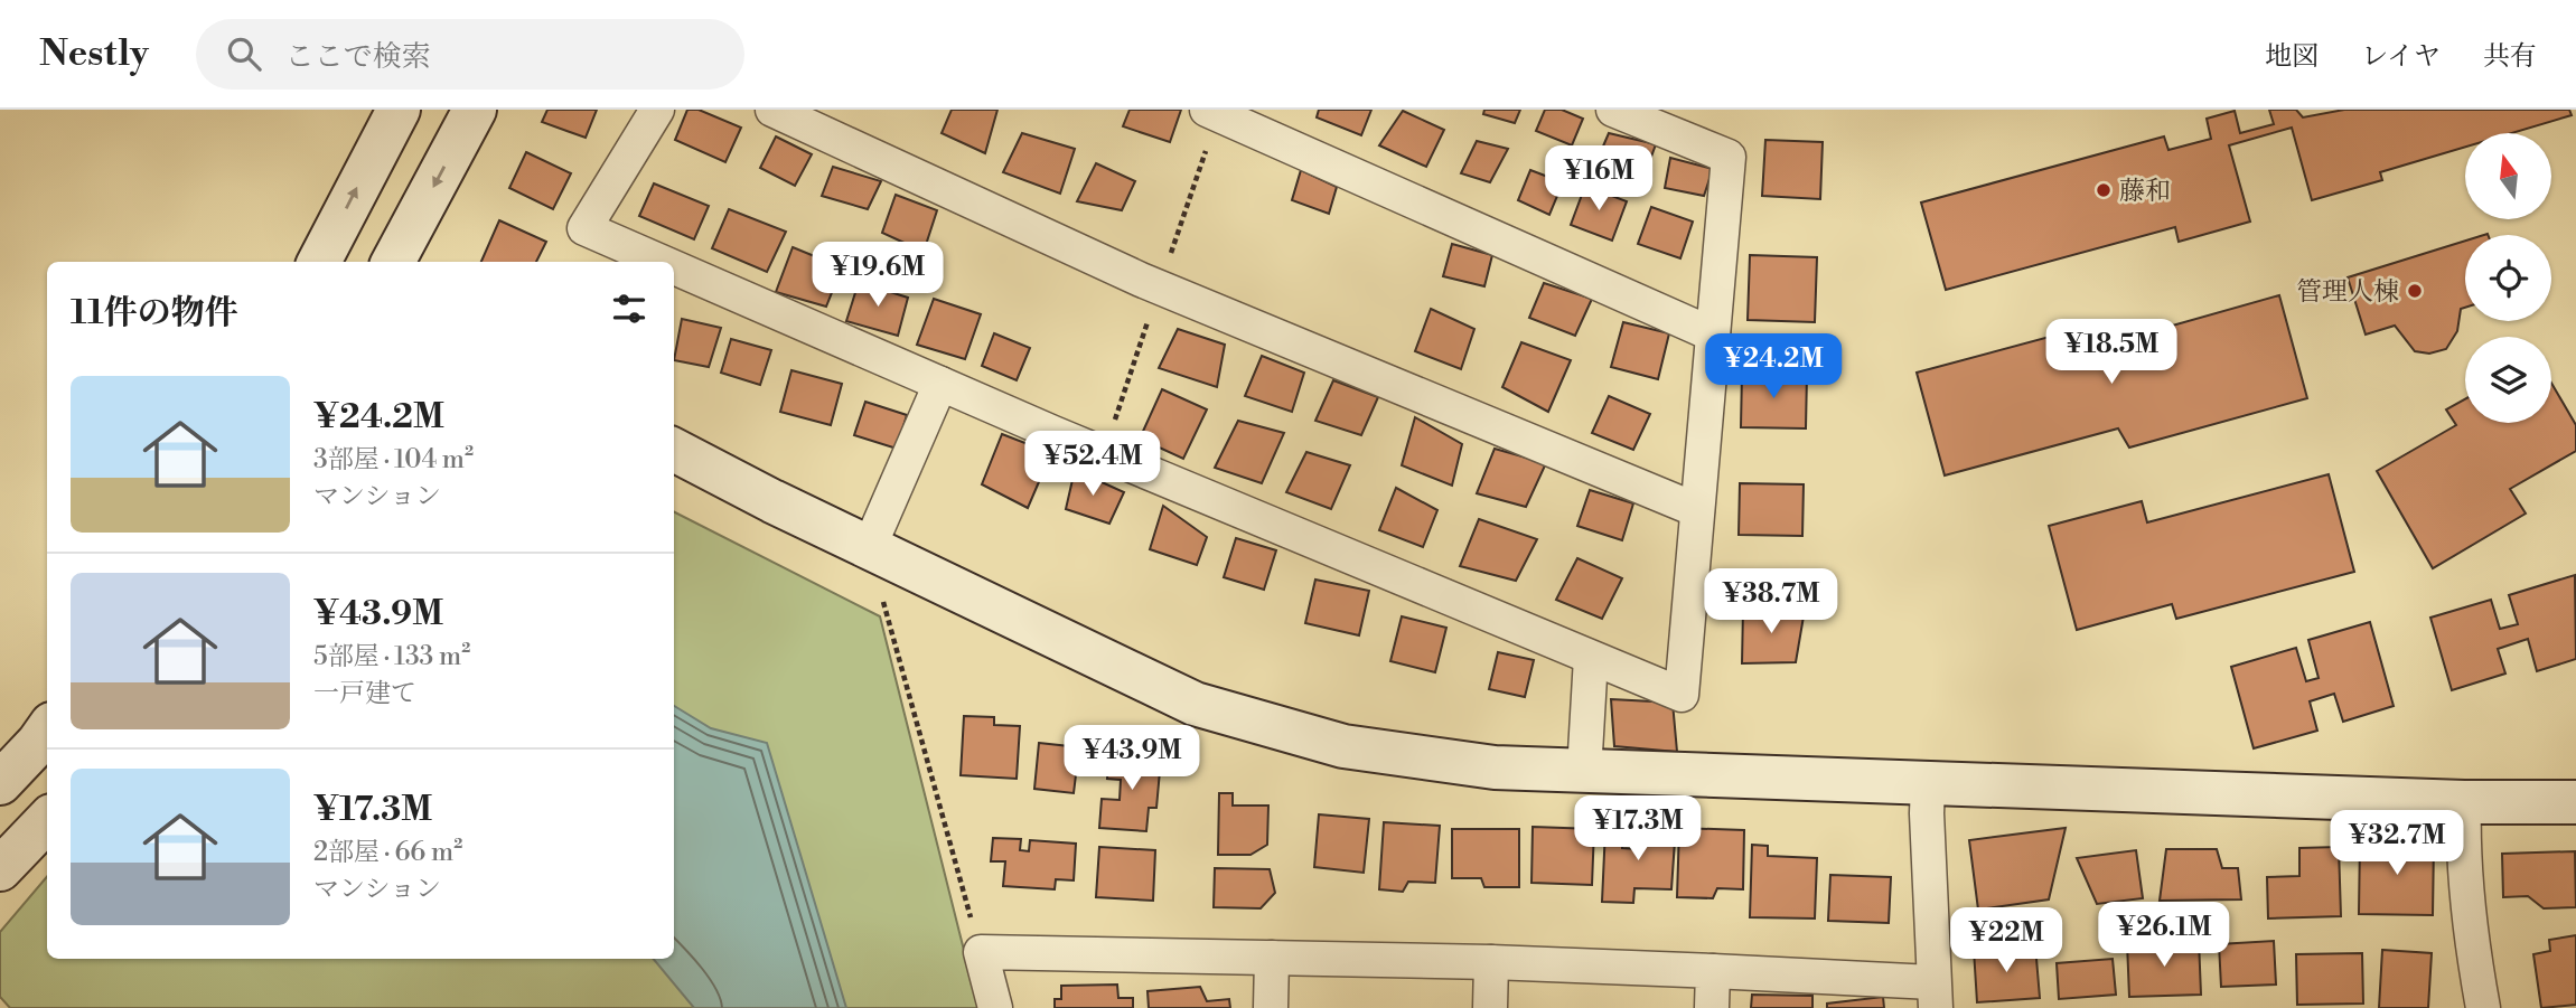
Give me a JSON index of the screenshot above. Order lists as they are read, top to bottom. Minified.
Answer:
{"places":["藤和","管理人棟"],"north":"top","page":{"header":"Nestly","search":"ここで検索","nav":["地図","レイヤ","共有"],"price":["¥16M","¥19.6M","¥18.5M","¥24.2M","¥52.4M","¥38.7M","¥43.9M","¥17.3M","¥32.7M","¥26.1M","¥22M"],"heading":"11件の物件","list":[{"name":"¥24.2M","note":"3部屋 · 104 m² · マンション"},{"name":"¥43.9M","note":"5部屋 · 133 m² · 一戸建て"},{"name":"¥17.3M","note":"2部屋 · 66 m² · マンション"}]}}
